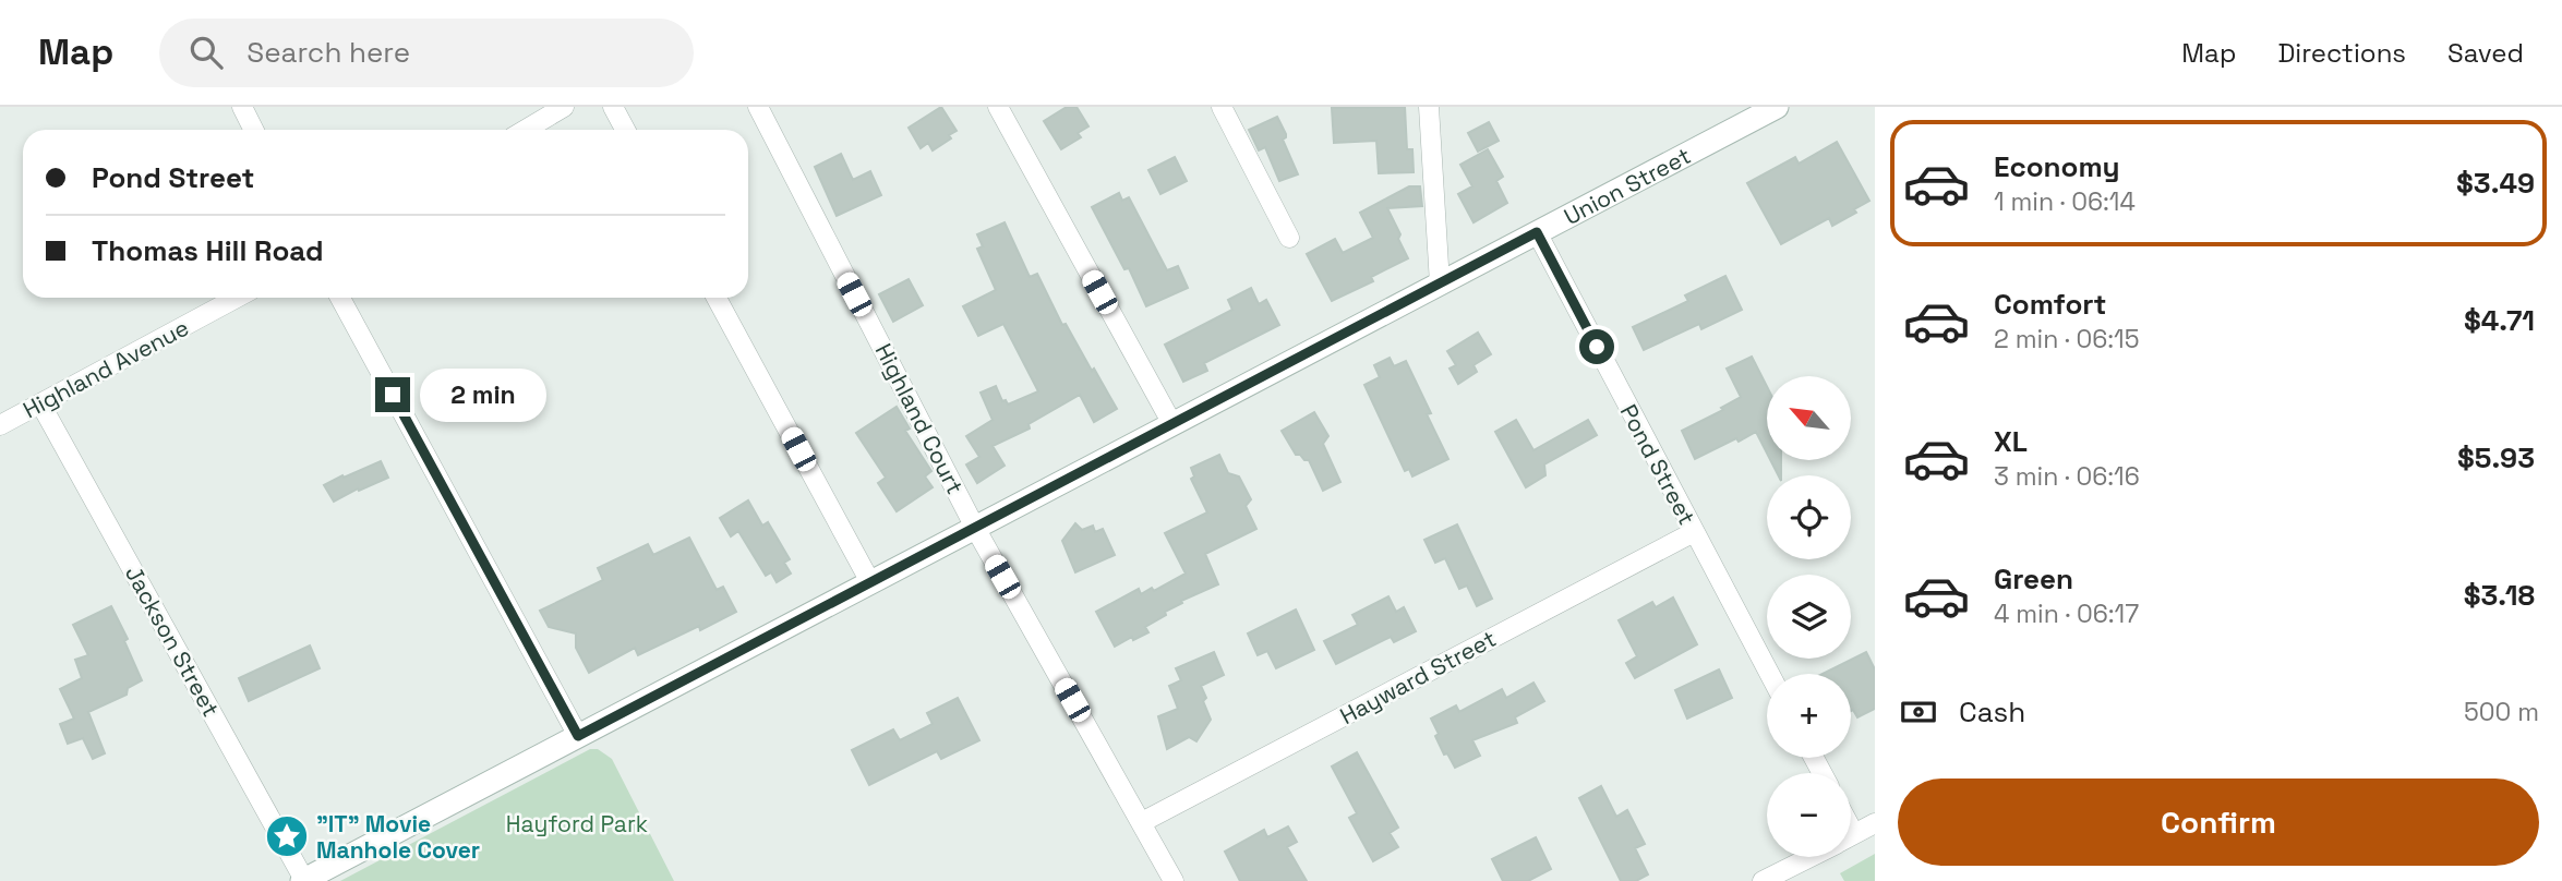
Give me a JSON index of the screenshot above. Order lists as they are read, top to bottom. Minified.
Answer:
{"streets":{"main road":["Union Street"],"street":["Highland Avenue","Highland Court","Pond Street","Jackson Street","Hayward Street"]},"crossings":[["Union Street","Highland Court"],["Union Street","Pond Street"],["Union Street","Jackson Street"],["Highland Avenue","Jackson Street"],["Highland Court","Hayward Street"],["Pond Street","Hayward Street"]],"parks":["Hayford Park"],"places":{"place":["\"IT\" Movie Manhole Cover"]},"north":"top left","page":{"header":"Map","search":"Search here","nav":["Map","Directions","Saved"],"list":[{"name":"Economy","note":"1 min · 06:14","value":"$3.49"},{"name":"Comfort","note":"2 min · 06:15","value":"$4.71"},{"name":"XL","note":"3 min · 06:16","value":"$5.93"},{"name":"Green","note":"4 min · 06:17","value":"$3.18"}],"banner":["Pond Street","Thomas Hill Road"],"bubble":"2 min","map_buttons":["+","−"],"pay":["Cash","500 m"],"buttons":"Confirm"}}
